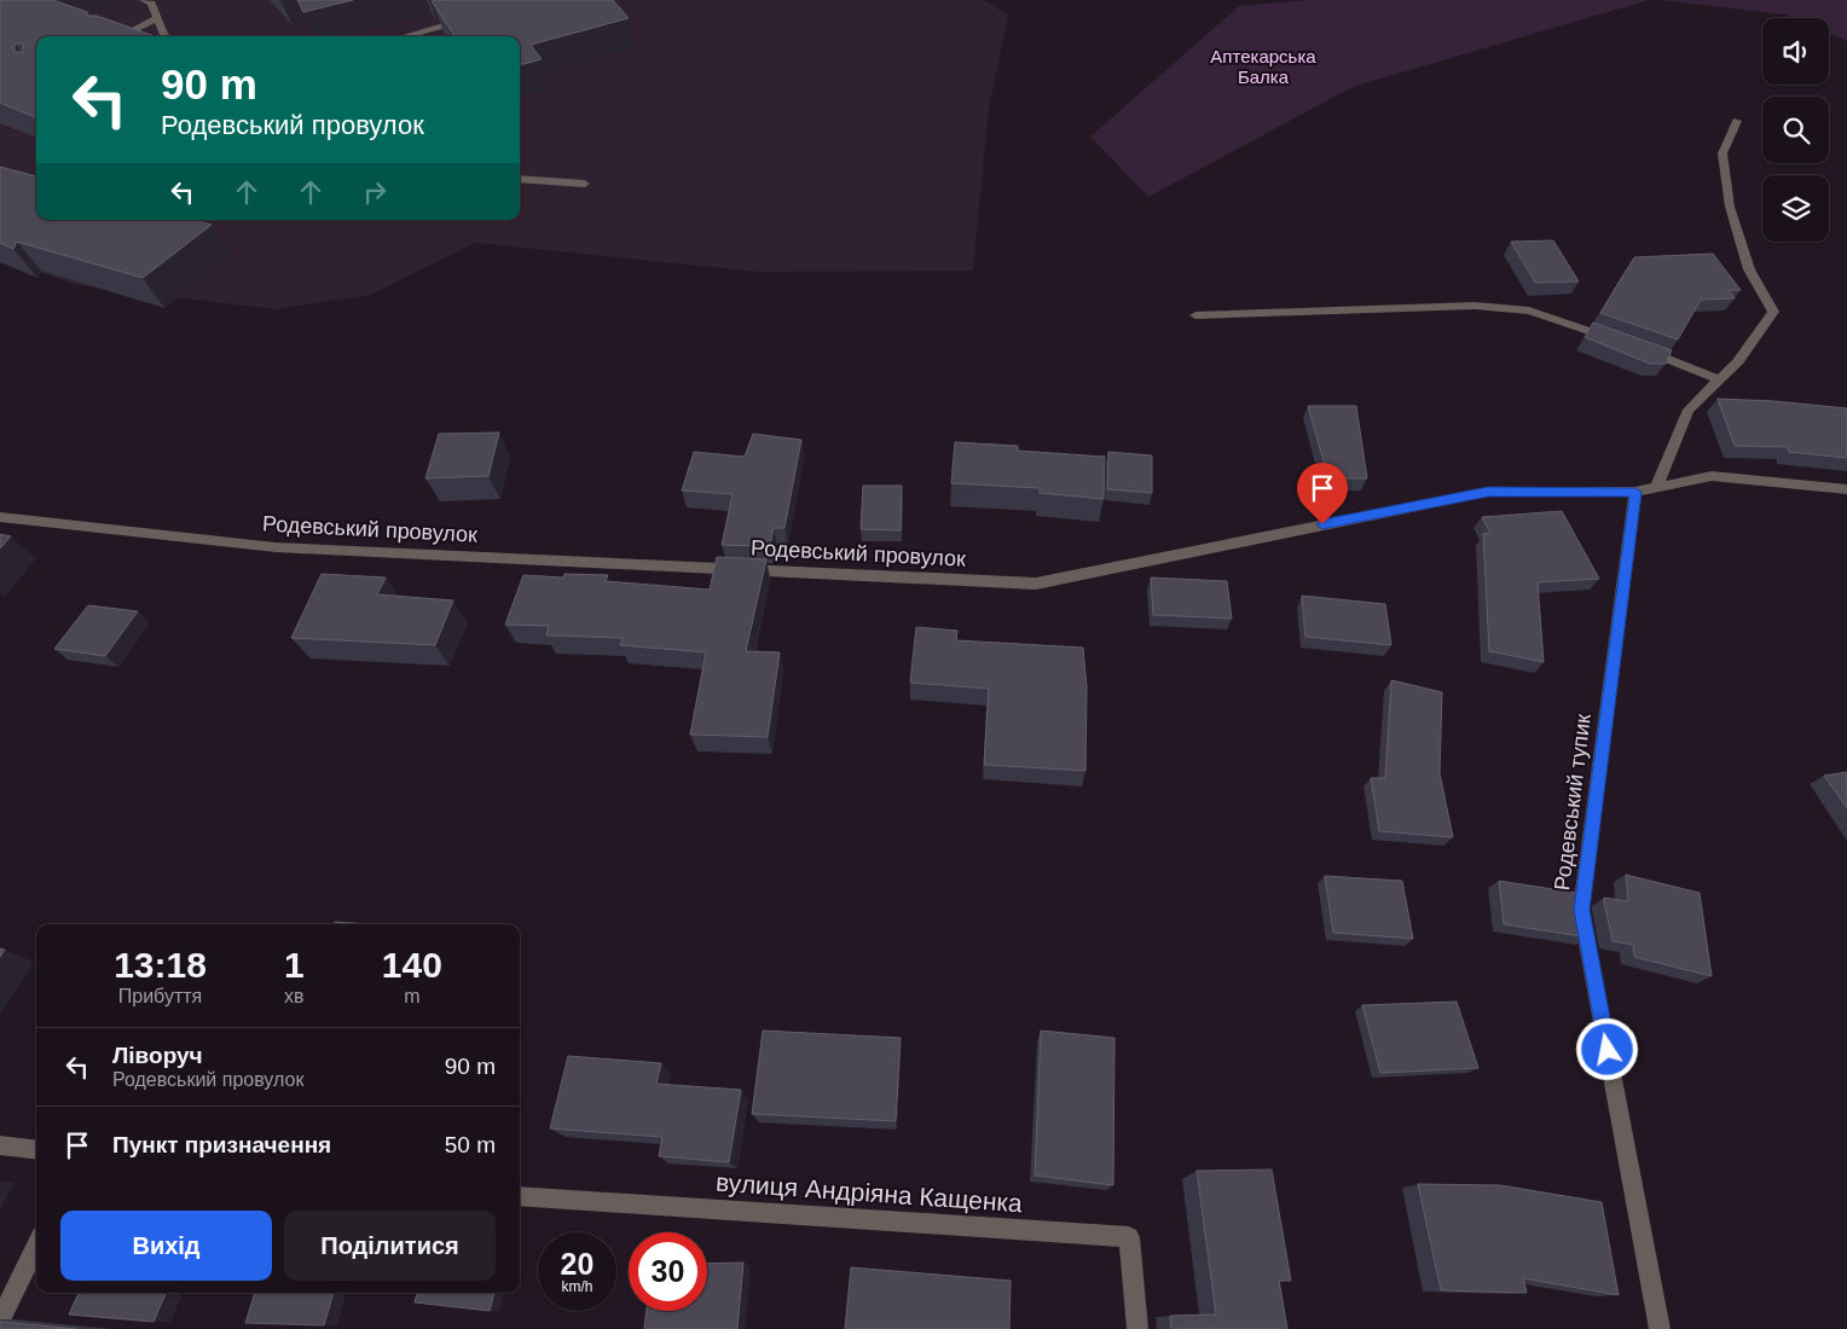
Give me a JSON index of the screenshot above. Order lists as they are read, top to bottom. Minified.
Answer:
{"streets":{"street":["Родевський провулок","Родевський тупик","вулиця Андріяна Кащенка"]},"crossings":[["Родевський провулок","Родевський тупик"]],"parks":["Аптекарська Балка"],"page":{"turn":["90 m","Родевський провулок"],"eta":["13:18","Прибуття","1","хв","140","m"],"list":[{"name":"Ліворуч","note":"Родевський провулок","value":"90 m"},{"name":"Пункт призначення","value":"50 m"}],"buttons":["Вихід","Поділитися"],"speed":"20 km/h","limit":"30"}}
